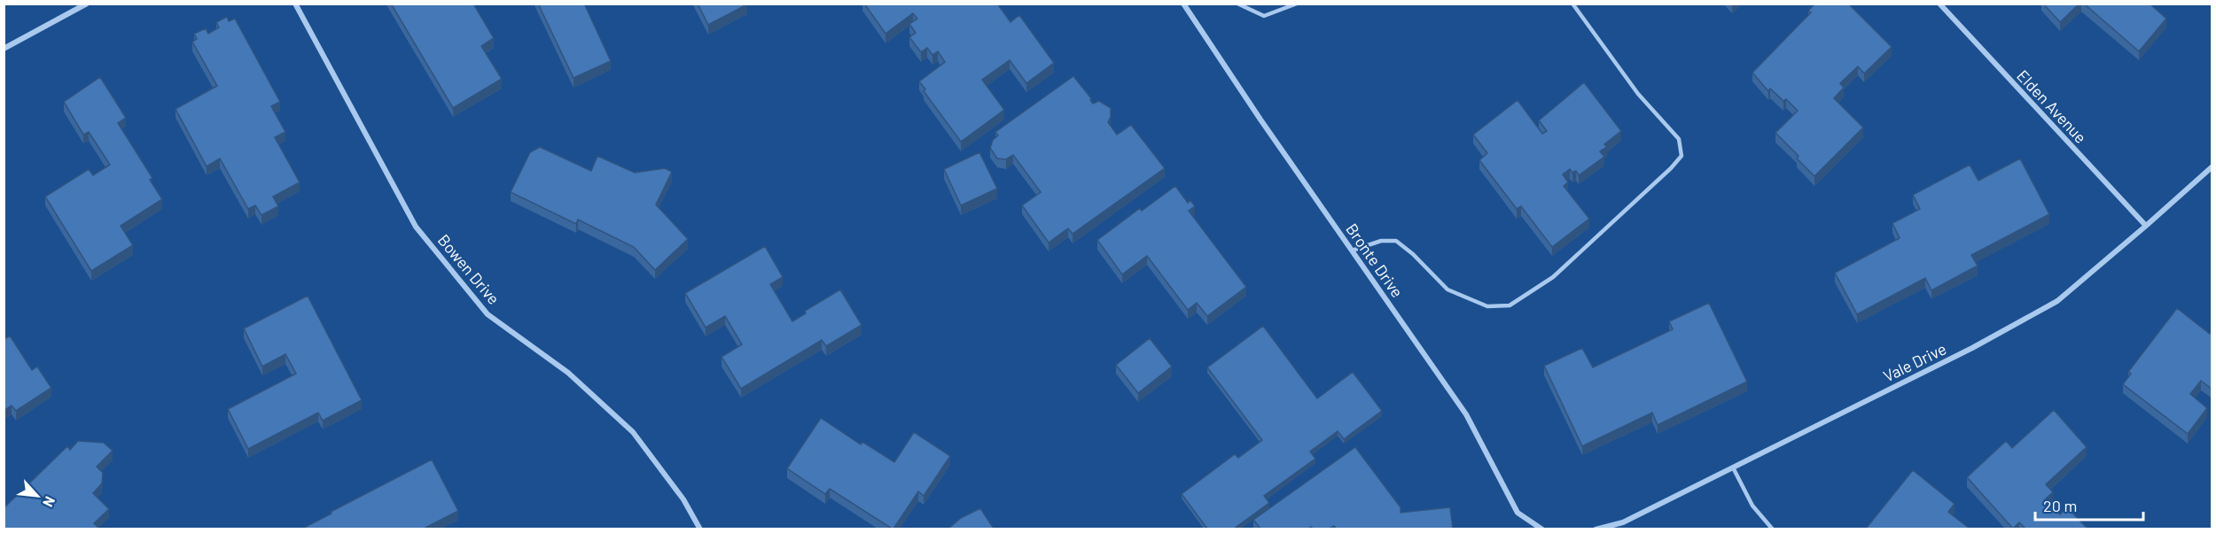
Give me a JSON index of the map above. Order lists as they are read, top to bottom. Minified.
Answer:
{"streets":{"street":["Elden Avenue","Bronte Drive","Bowen Drive","Vale Drive"]},"crossings":[["Elden Avenue","Vale Drive"]],"scale_bar":"20 m","north":"bottom right"}
